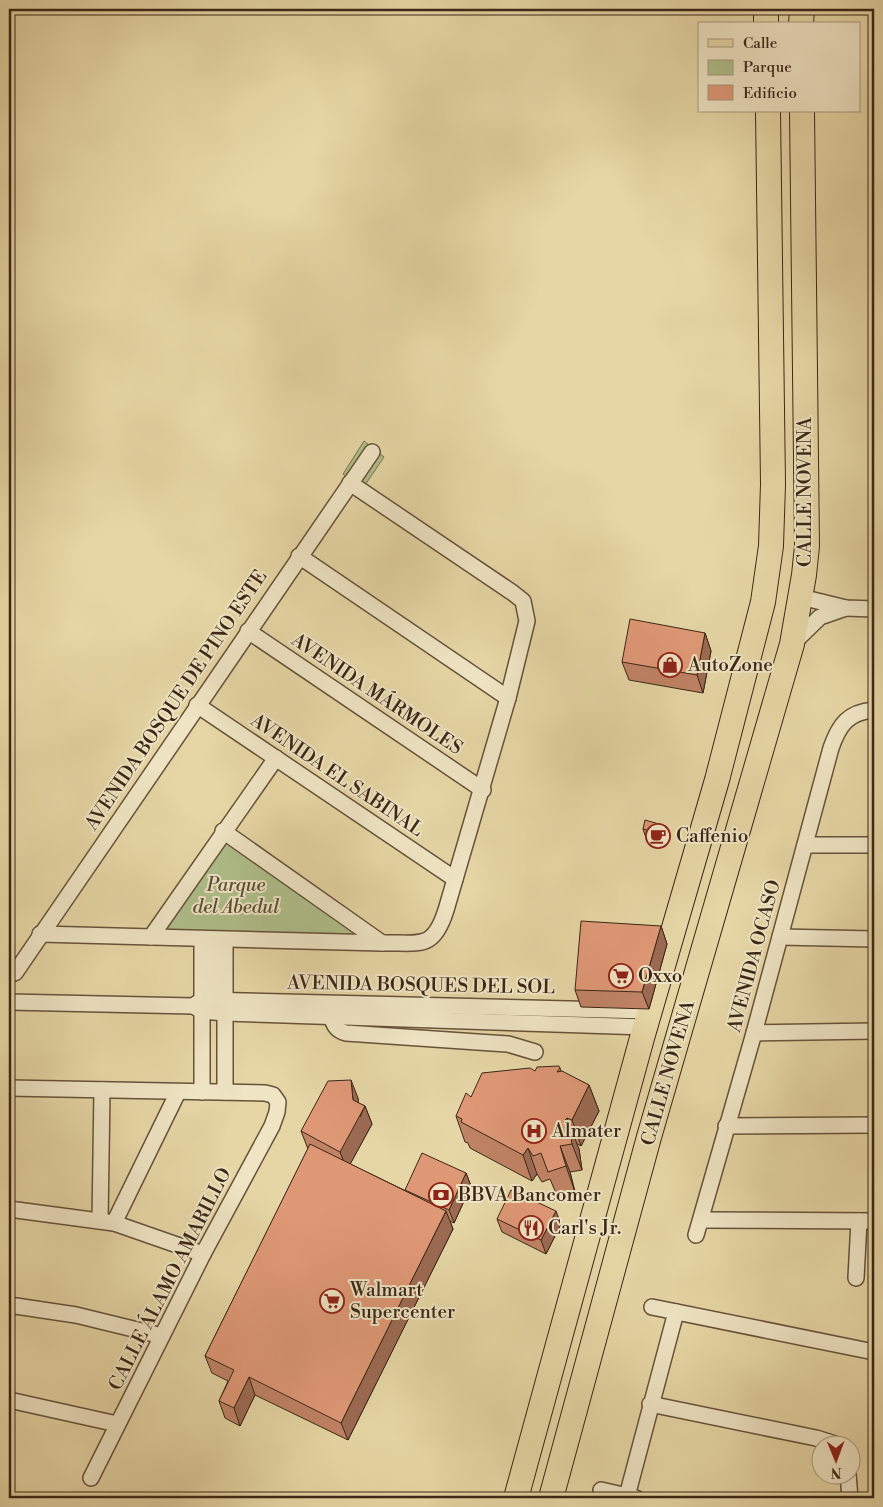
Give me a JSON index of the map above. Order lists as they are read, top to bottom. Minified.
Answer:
{"streets":{"main road":["CALLE NOVENA"],"street":["AVENIDA MÁRMOLES","AVENIDA BOSQUE DE PINO ESTE","AVENIDA EL SABINAL","AVENIDA OCASO","AVENIDA BOSQUES DEL SOL","CALLE ÁLAMO AMARILLO"]},"crossings":[["CALLE NOVENA","AVENIDA BOSQUES DEL SOL"],["AVENIDA MÁRMOLES","AVENIDA BOSQUE DE PINO ESTE"],["AVENIDA BOSQUE DE PINO ESTE","AVENIDA EL SABINAL"]],"parks":["Parque del Abedul"],"places":{"shop":["AutoZone"],"cafe":["Caffenio"],"supermarket":["Oxxo","Walmart Supercenter"],"hospital":["Almater"],"bank":["BBVA Bancomer"],"restaurant":["Carl's Jr."]},"legend":["Calle","Parque","Edificio"],"north":"bottom"}
